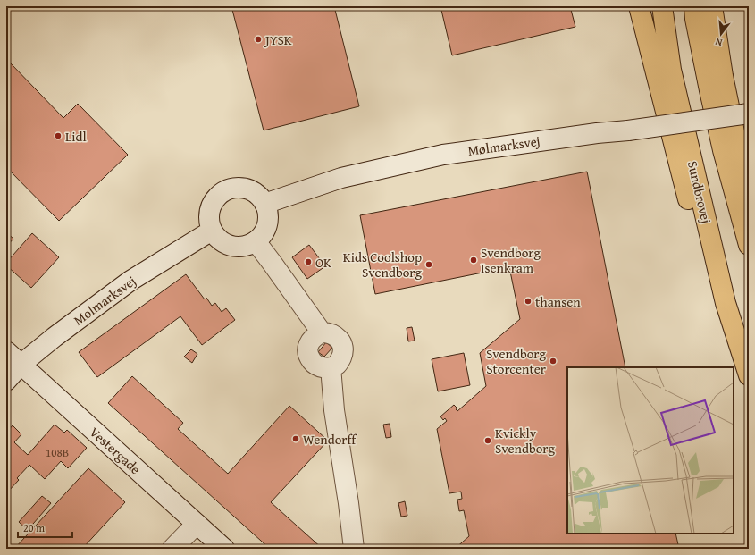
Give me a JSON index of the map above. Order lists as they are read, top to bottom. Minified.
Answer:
{"streets":{"main road":["Sundbrovej"],"street":["Mølmarksvej","Vestergade"]},"crossings":[["Mølmarksvej","Vestergade"]],"places":["JYSK","Lidl","Svendborg Isenkram","OK","Kids Coolshop Svendborg","thansen","Svendborg Storcenter","Wendorff","Kvickly Svendborg"],"house_numbers":["108B"],"scale_bar":"20 m","north":"bottom"}
